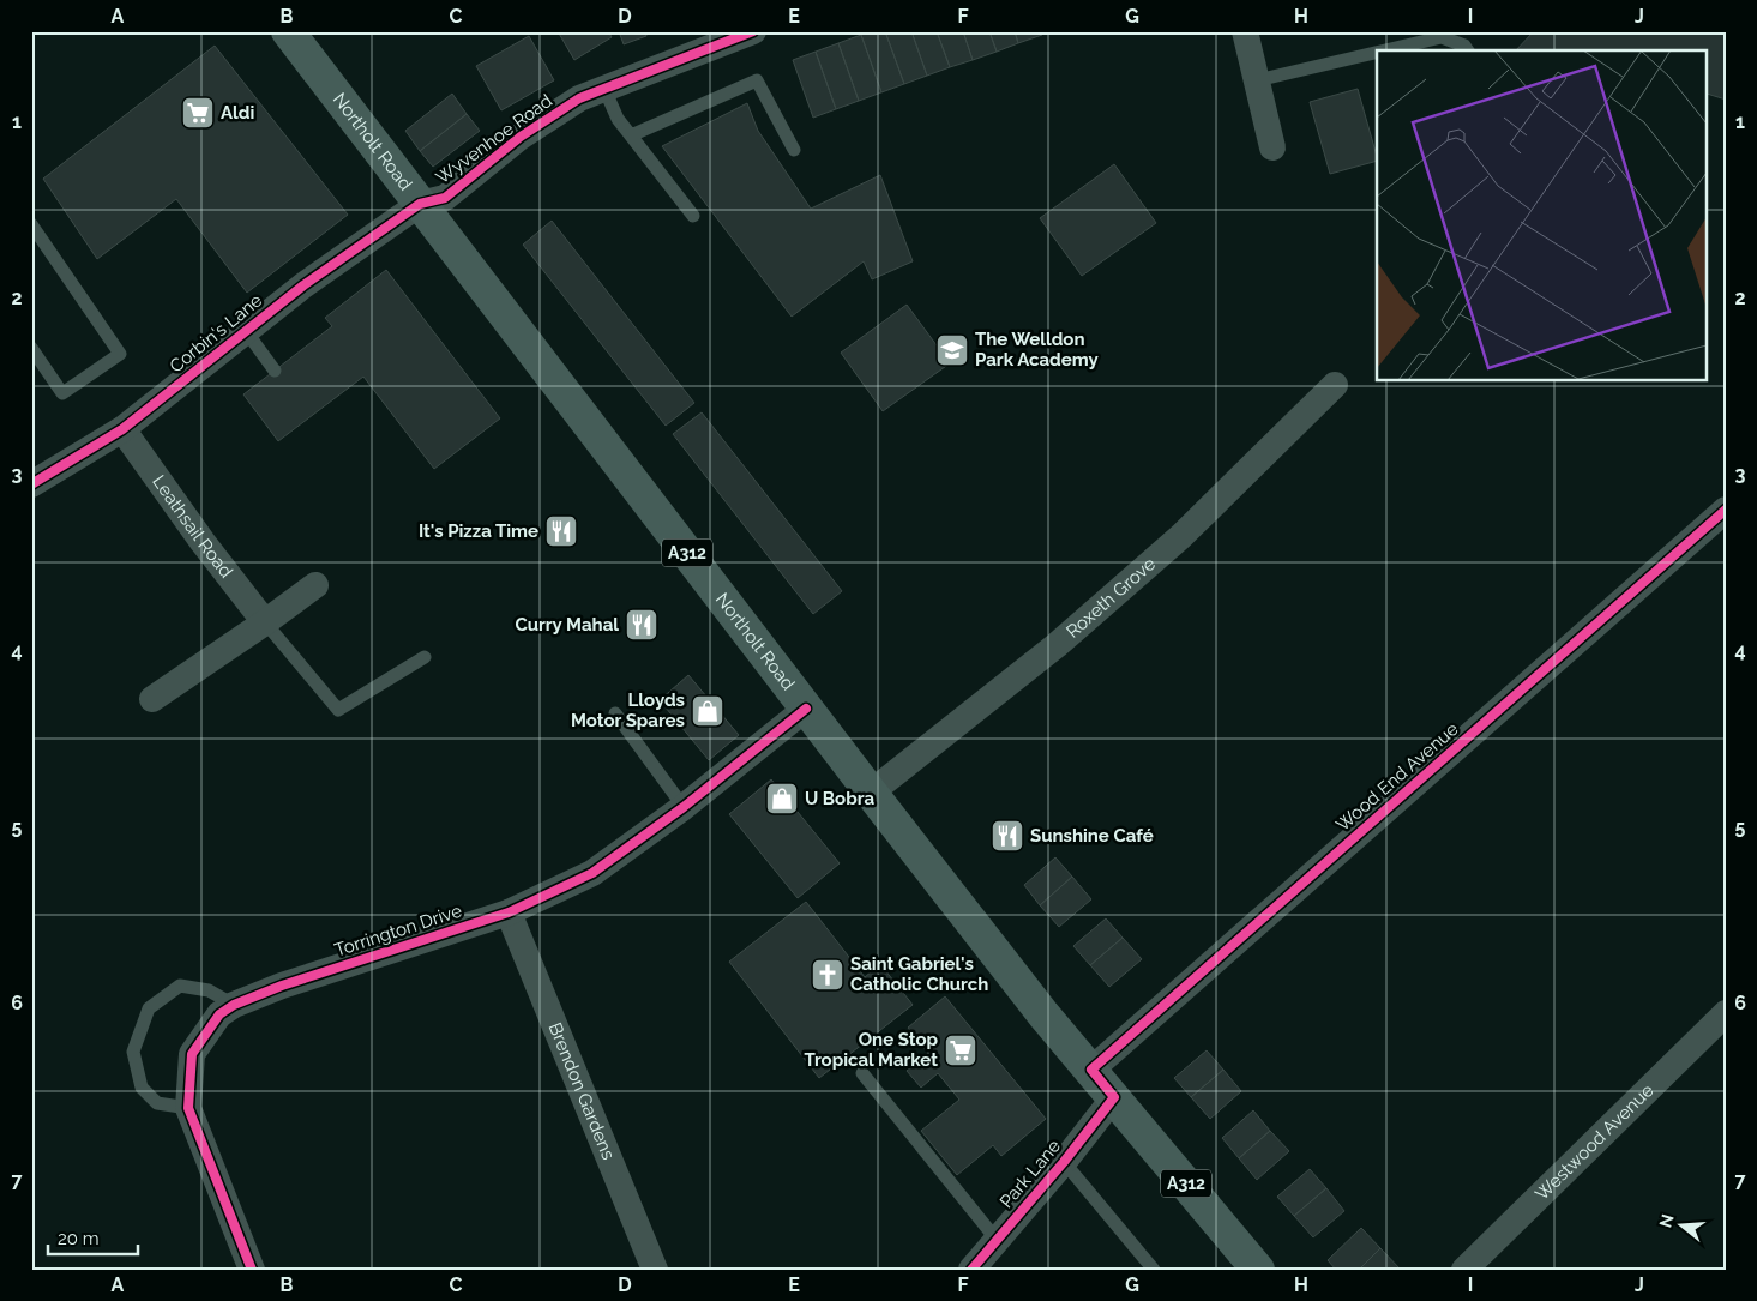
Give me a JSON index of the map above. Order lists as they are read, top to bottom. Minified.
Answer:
{"streets":{"main road":["Northolt Road","A312"],"street":["Wyvenhoe Road","Corbin's Lane","Leathsail Road","Roxeth Grove","Wood End Avenue","Torrington Drive","Brendon Gardens","Westwood Avenue","Park Lane"]},"crossings":[["Wyvenhoe Road","Northolt Road"],["Wyvenhoe Road","Corbin's Lane"],["Northolt Road","Corbin's Lane"],["Northolt Road","Roxeth Grove"],["Northolt Road","Wood End Avenue"],["Northolt Road","Torrington Drive"],["Northolt Road","Park Lane"],["Corbin's Lane","Leathsail Road"],["Torrington Drive","Brendon Gardens"]],"places":{"supermarket":["Aldi","One Stop Tropical Market"],"school or university":["The Welldon Park Academy"],"restaurant":["It's Pizza Time","Curry Mahal","Sunshine Café"],"shop":["Lloyds Motor Spares","U Bobra"],"church":["Saint Gabriel's Catholic Church"]},"scale_bar":"20 m","north":"left","grid":{"columns":["A","B","C","D","E","F","G","H","I","J"],"rows":["1","2","3","4","5","6","7"]}}
